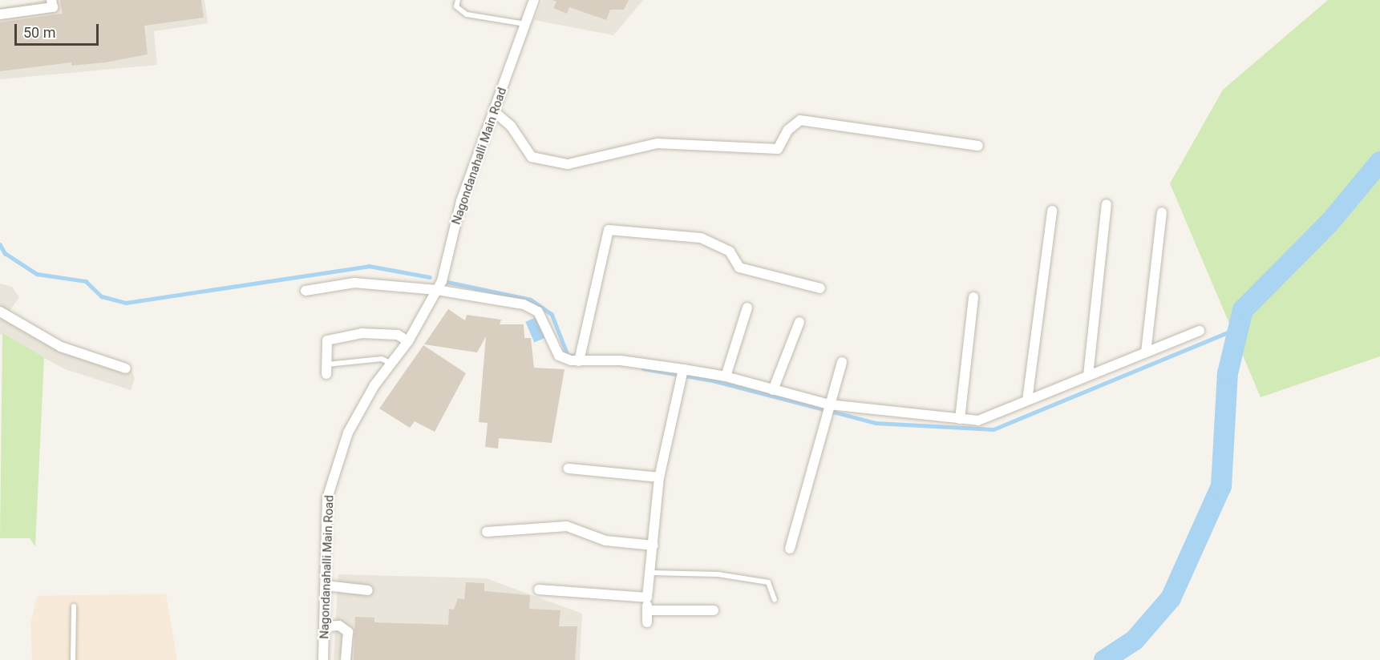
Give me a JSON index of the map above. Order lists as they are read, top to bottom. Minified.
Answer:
{"streets":{"street":["Nagondanahalli Main Road"]},"scale_bar":"50 m"}
